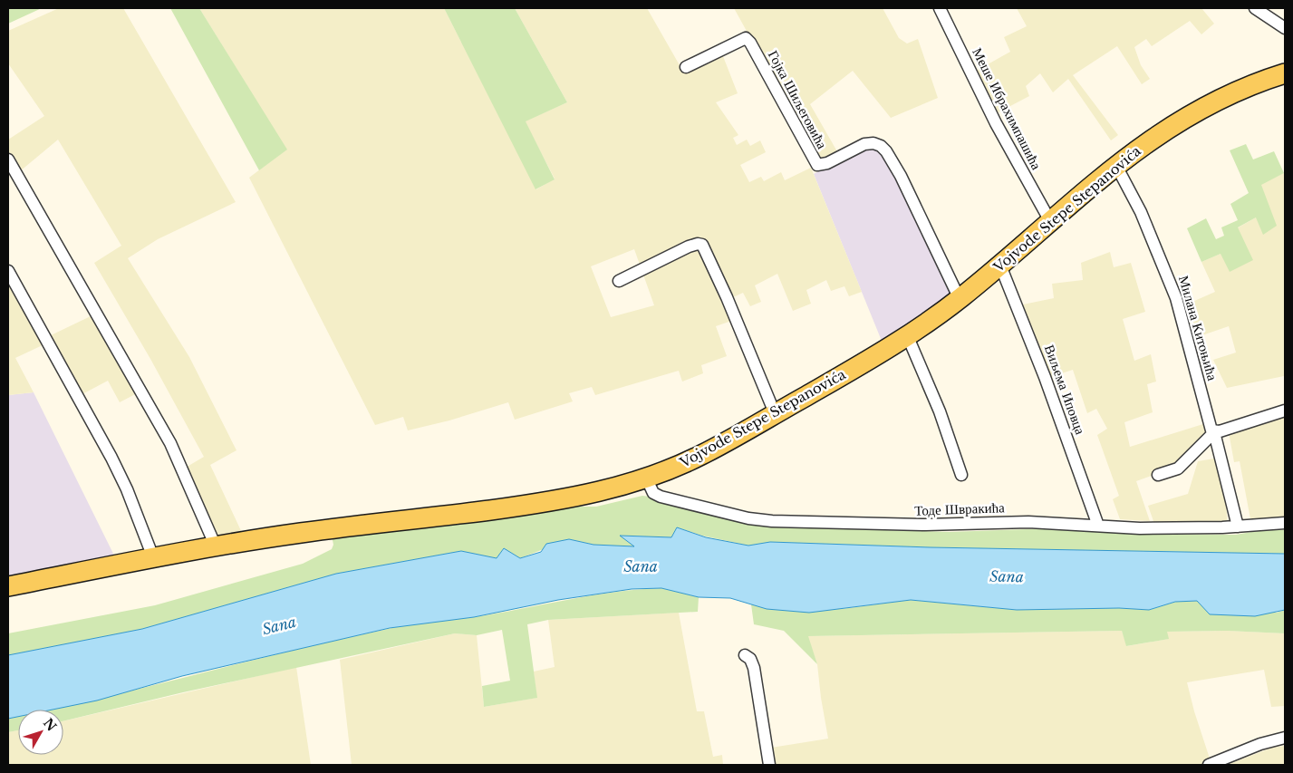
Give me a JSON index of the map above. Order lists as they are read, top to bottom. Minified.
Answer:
{"streets":{"main road":["Vojvode Stepe Stepanovića"],"street":["Гојка Шиљеговића","Меше Ибрахимпашића","Милана Китоњића","Виљема Иповца","Тоде Швракића"]},"crossings":[["Гојка Шиљеговића","Vojvode Stepe Stepanovića"],["Меше Ибрахимпашића","Vojvode Stepe Stepanovića"],["Vojvode Stepe Stepanovića","Милана Китоњића"],["Vojvode Stepe Stepanovića","Виљема Иповца"],["Vojvode Stepe Stepanovića","Тоде Швракића"],["Милана Китоњића","Тоде Швракића"],["Виљема Иповца","Тоде Швракића"]],"water":["Sana"],"north":"top right"}
